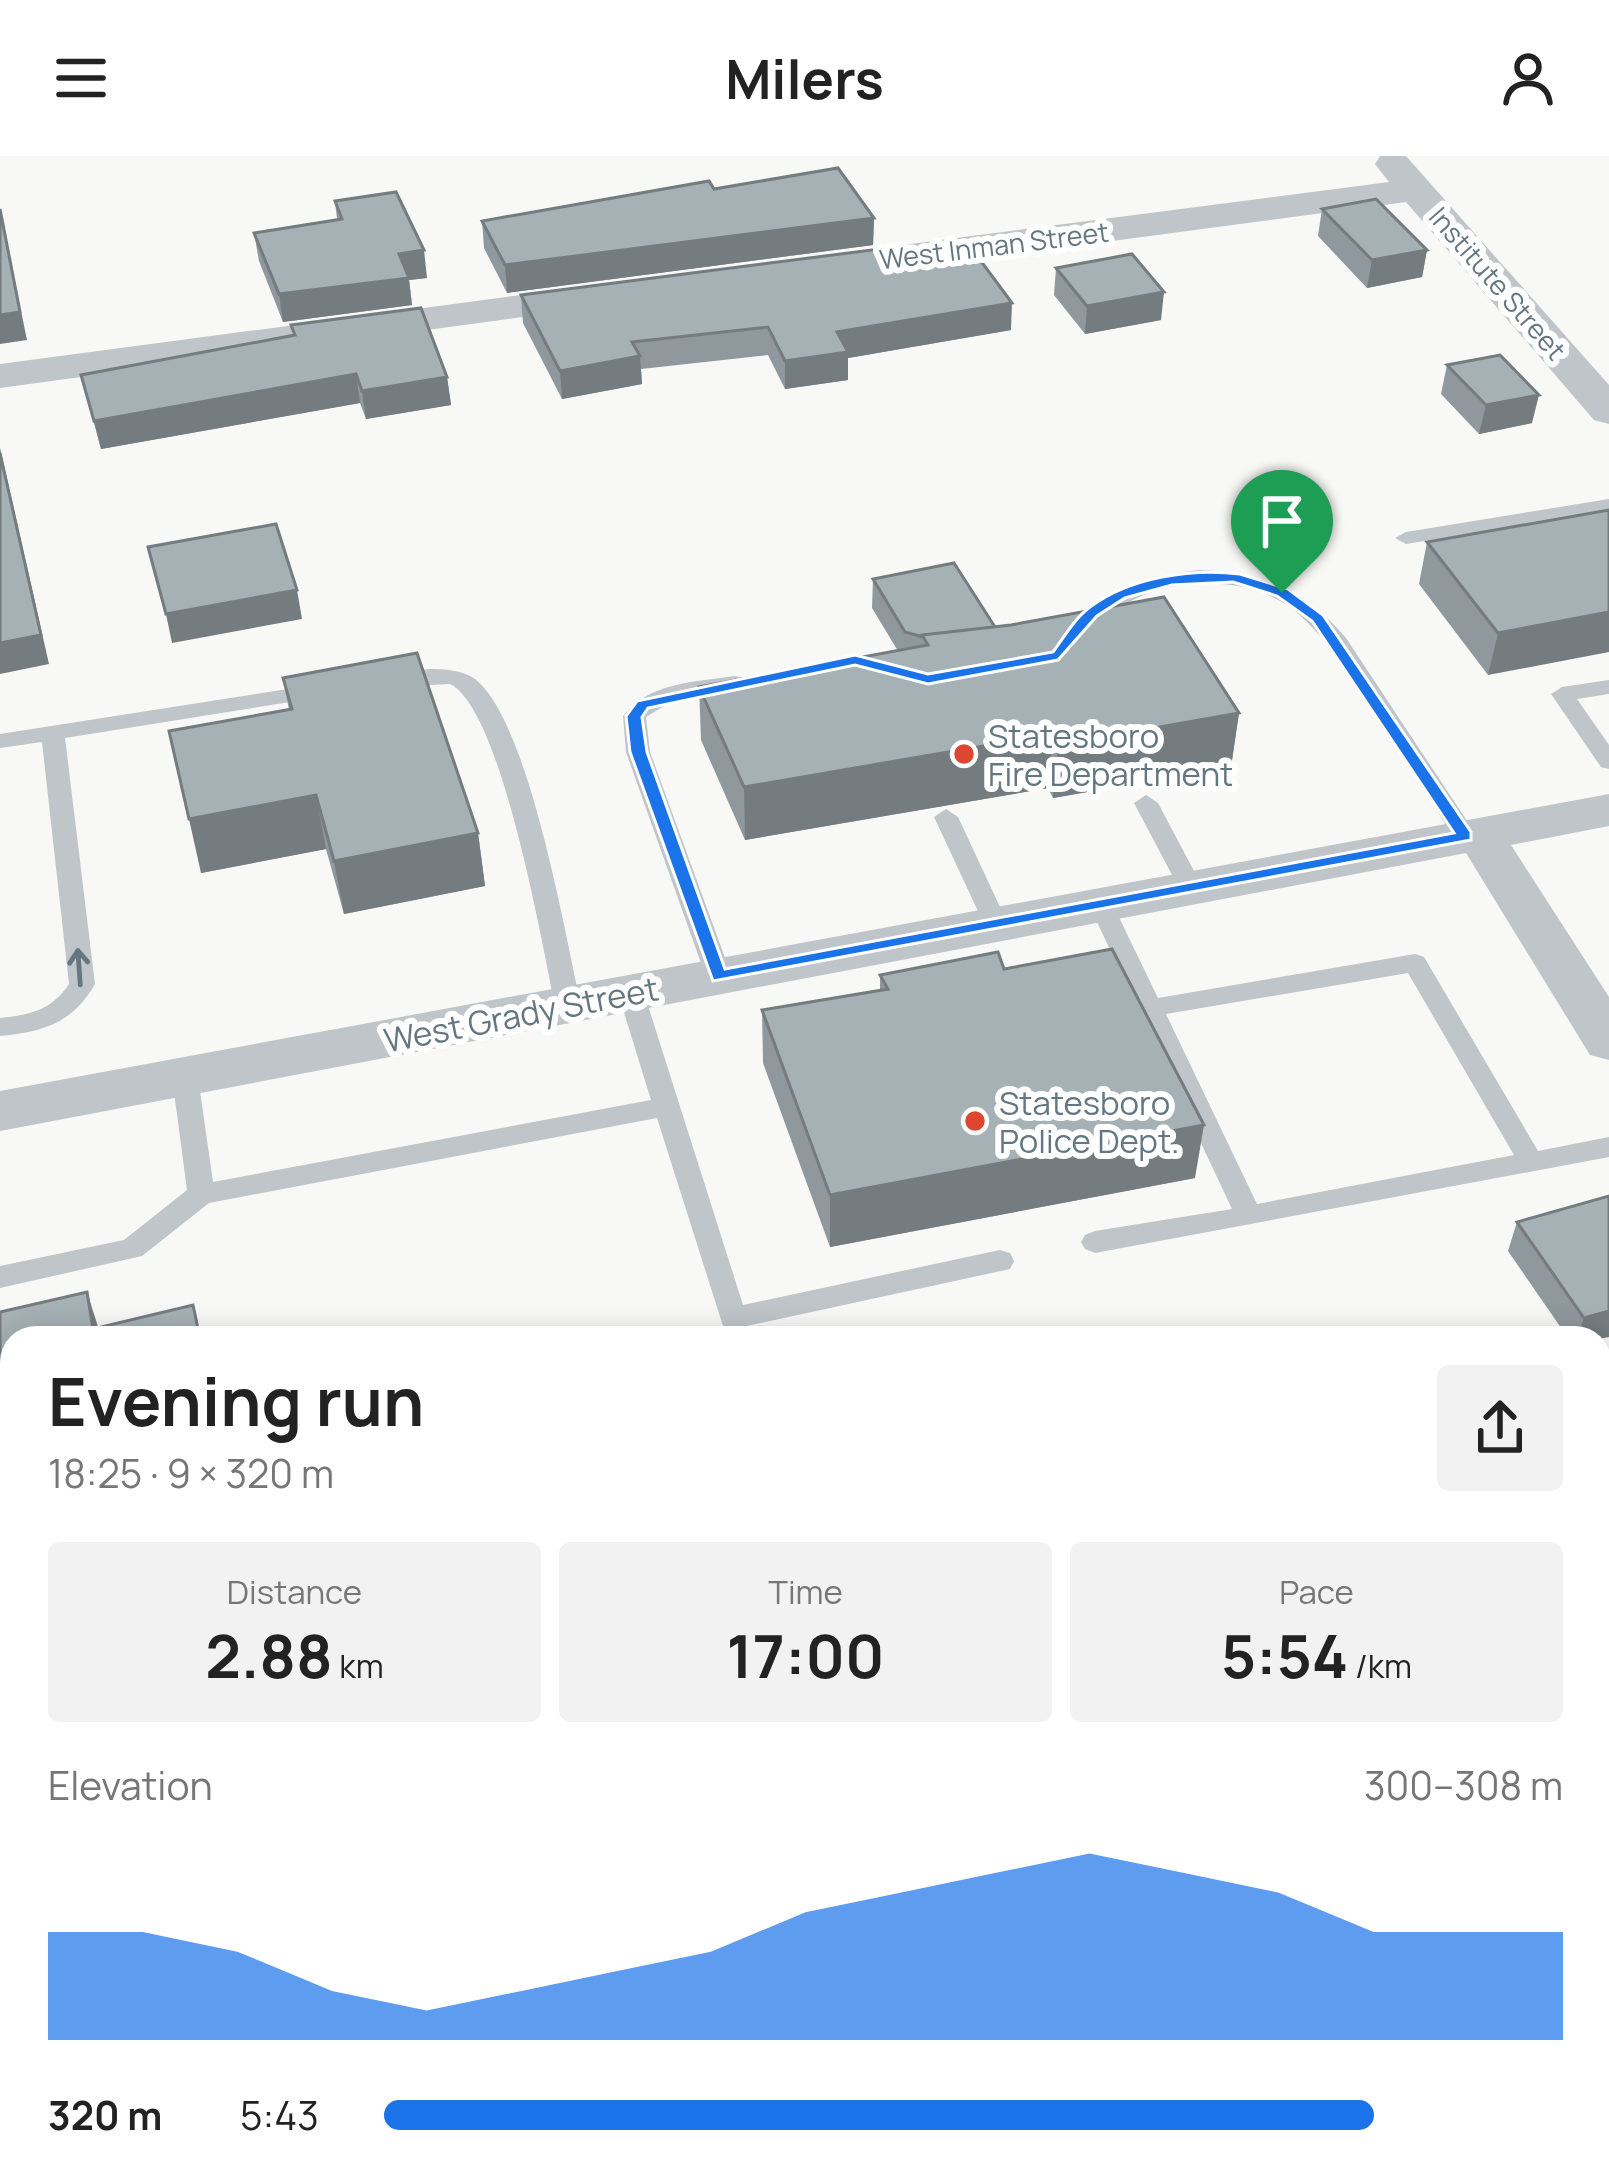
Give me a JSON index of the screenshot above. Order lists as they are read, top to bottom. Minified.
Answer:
{"streets":{"street":["West Inman Street","Institute Street","West Grady Street"]},"crossings":[["West Inman Street","Institute Street"]],"places":["Statesboro Fire Department","Statesboro Police Dept."],"page":{"header":"Milers","heading":["Evening run","18:25 · 9 × 320 m"],"stats":[["Distance","2.88 km"],["Time","17:00"],["Pace","5:54 /km"]],"chart":["Elevation","300–308 m"],"list":[{"name":"320 m","note":"5:43"}]}}
